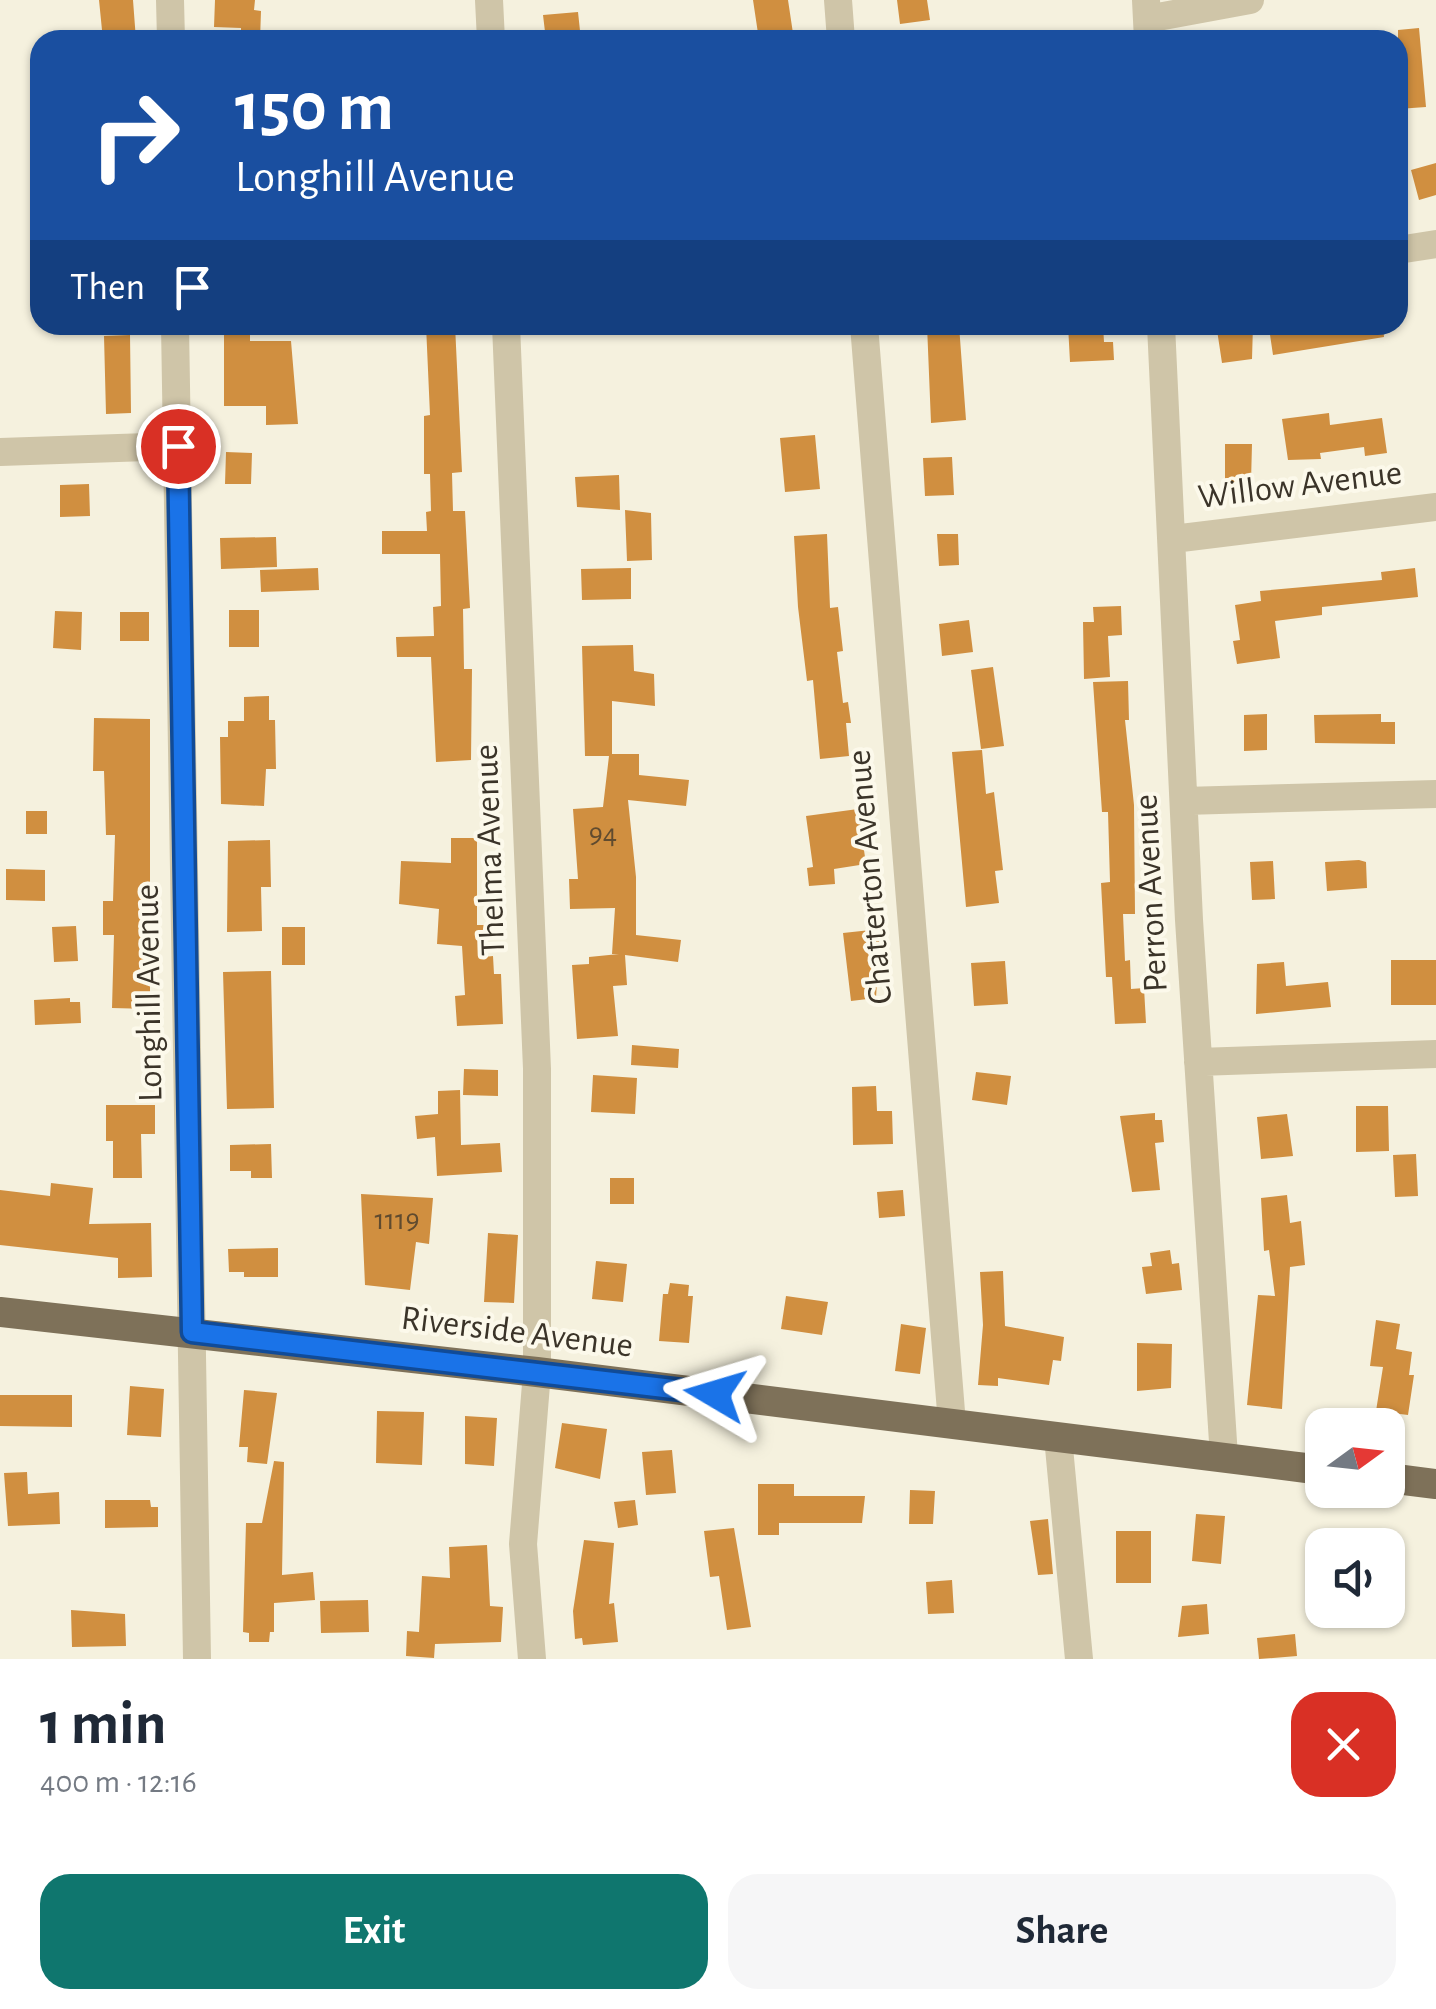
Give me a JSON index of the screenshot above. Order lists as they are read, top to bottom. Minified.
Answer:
{"streets":{"main road":["Riverside Avenue"],"street":["Willow Avenue","Thelma Avenue","Chatterton Avenue","Perron Avenue","Longhill Avenue"]},"crossings":[["Willow Avenue","Perron Avenue"],["Thelma Avenue","Riverside Avenue"],["Chatterton Avenue","Riverside Avenue"],["Perron Avenue","Riverside Avenue"],["Longhill Avenue","Riverside Avenue"]],"house_numbers":["94","1119"],"north":"right","page":{"turn":["150 m","Longhill Avenue"],"then":"Then","heading":["1 min","400 m · 12:16"],"buttons":["Exit","Share"]}}
